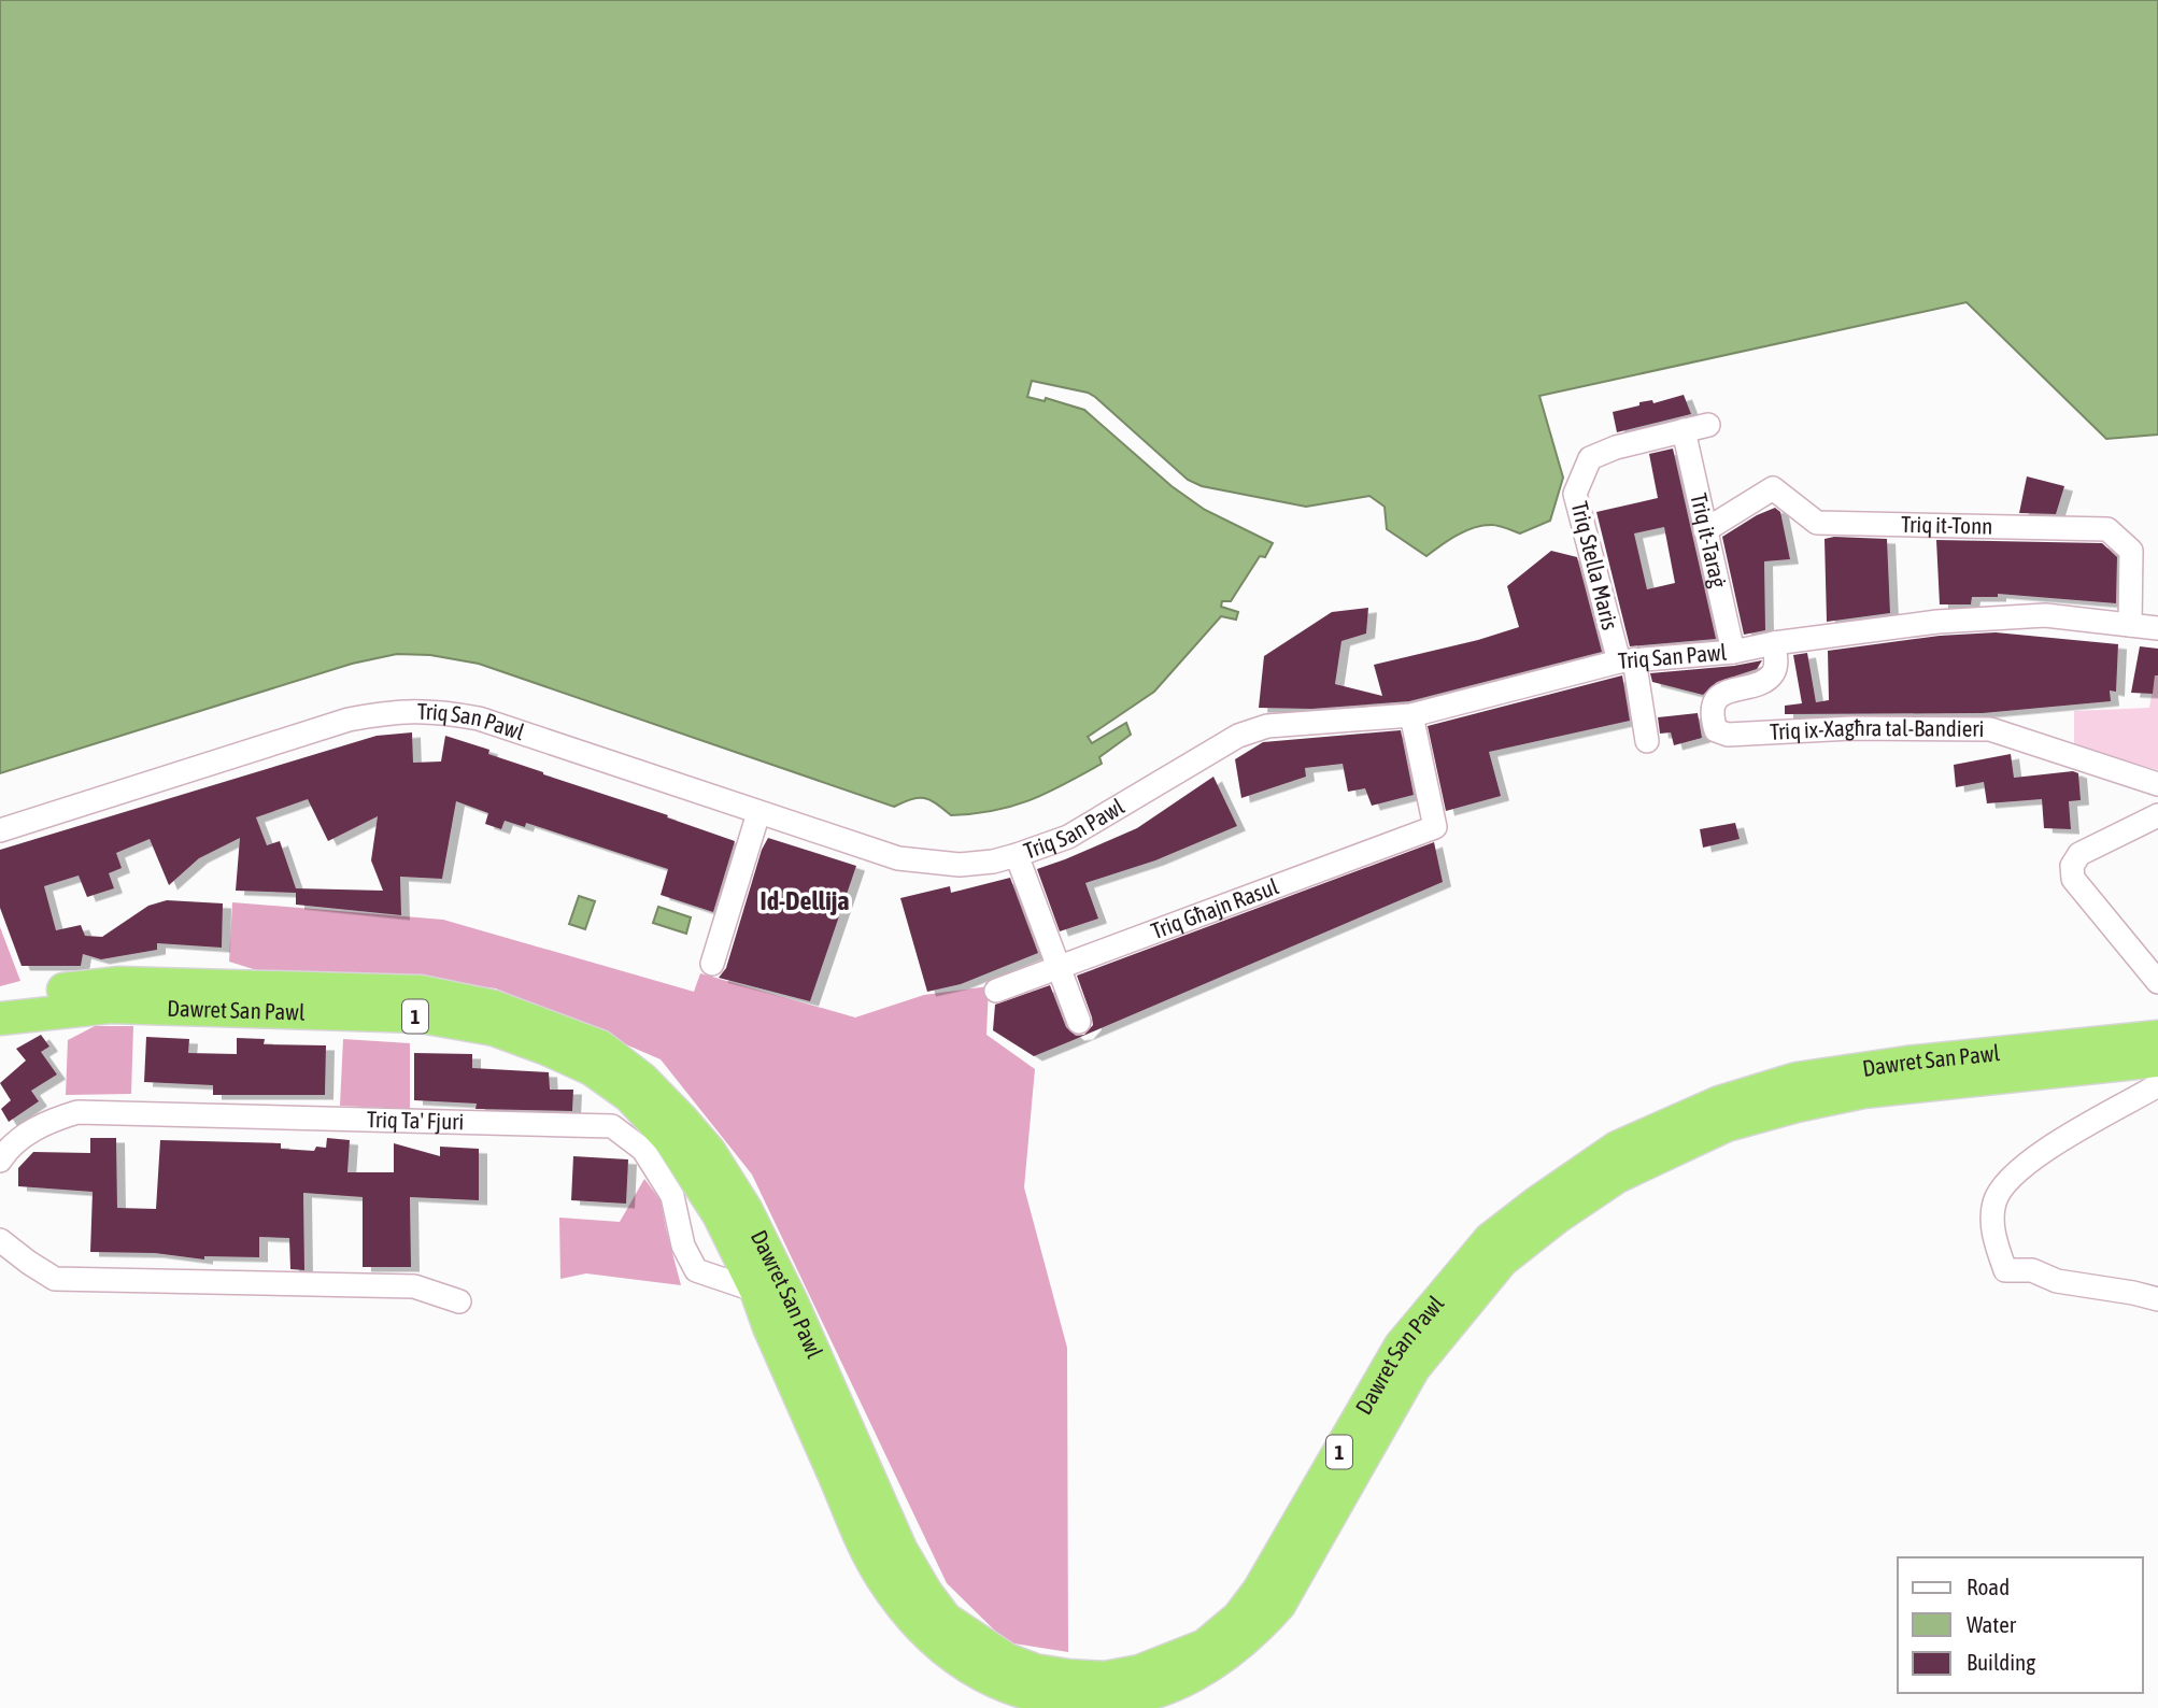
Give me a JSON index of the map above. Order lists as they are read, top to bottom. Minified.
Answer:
{"streets":{"highway":["Dawret San Pawl","1"],"street":["Triq it-Tonn","Triq it-Taraġ","Triq Stella Maris","Triq San Pawl","Triq ix-Xagħra tal-Bandieri","Triq Għajn Rasul","Triq Ta' Fjuri"]},"crossings":[["Triq it-Tonn","Triq it-Taraġ"],["Triq it-Tonn","Triq San Pawl"],["Triq it-Taraġ","Triq Stella Maris"],["Triq it-Taraġ","Triq San Pawl"],["Triq Stella Maris","Triq San Pawl"],["Triq San Pawl","Triq ix-Xagħra tal-Bandieri"],["Triq San Pawl","Triq Għajn Rasul"],["Dawret San Pawl","Triq Ta' Fjuri"]],"districts":["Id-Dellija"],"legend":["Road","Water","Building"]}
